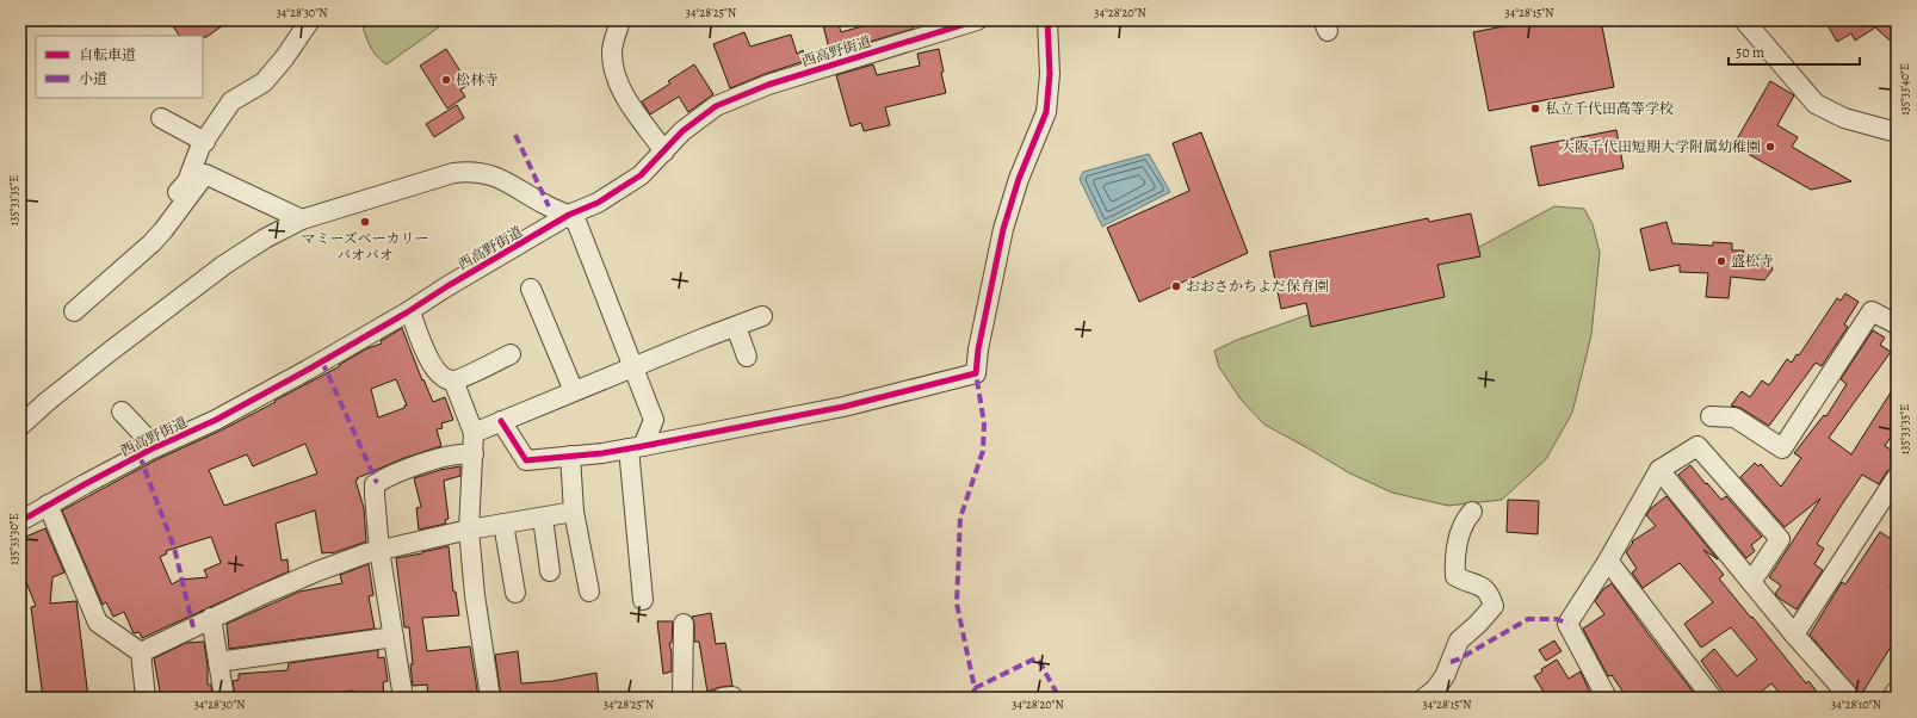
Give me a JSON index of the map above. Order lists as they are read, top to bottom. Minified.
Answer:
{"streets":{"street":["西高野街道"]},"places":["松林寺","私立千代田高等学校","大阪千代田短期大学附属幼稚園","マミーズベーカリー パオパオ","盛松寺","おおさかちよだ保育園"],"legend":["自転車道","小道"],"scale_bar":"50 m","coordinates":["34°28'30\"N","34°28'25\"N","34°28'20\"N","34°28'15\"N","135°33'40\"E","135°33'35\"E","135°33'30\"E","34°28'10\"N"]}
